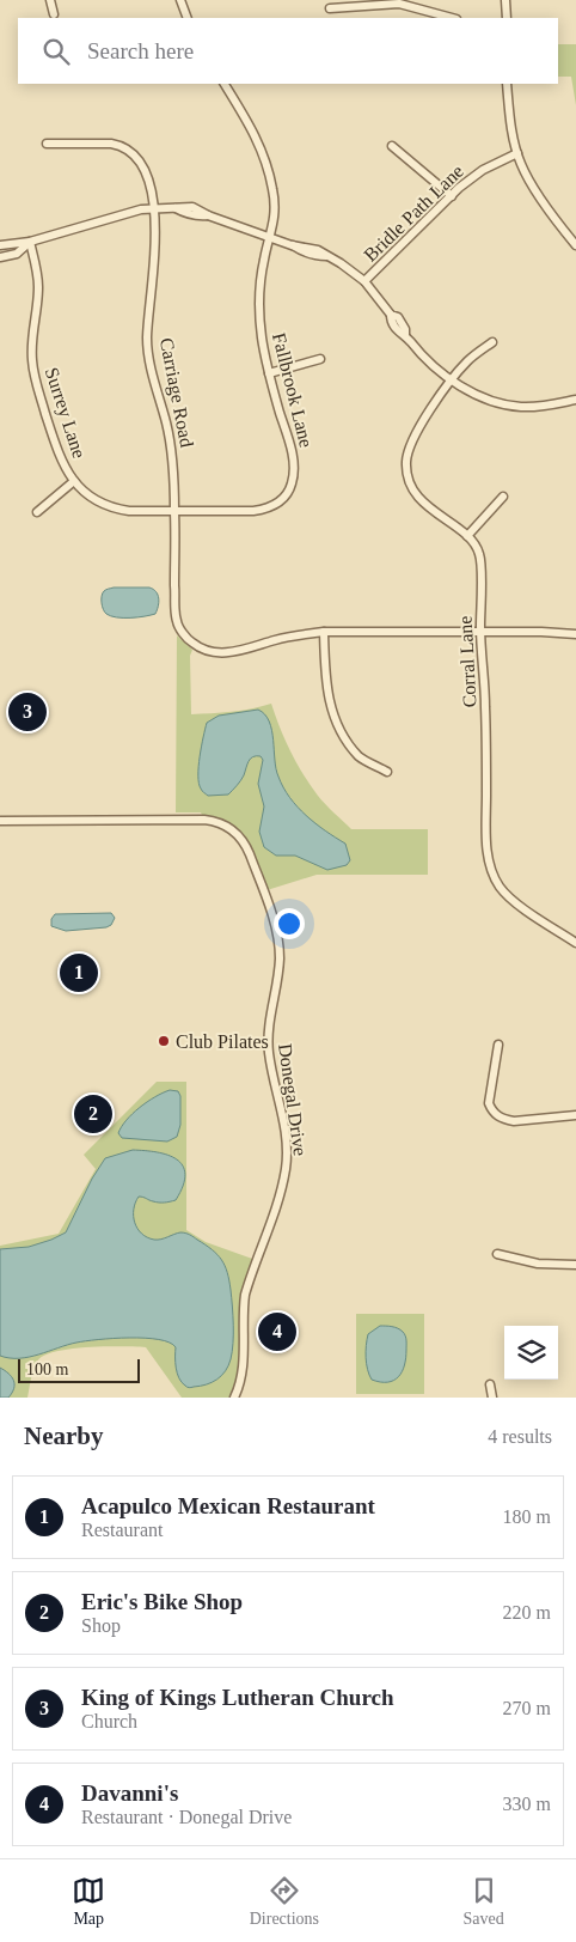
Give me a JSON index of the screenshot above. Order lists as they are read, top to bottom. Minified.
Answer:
{"streets":{"street":["Bridle Path Lane","Fallbrook Lane","Carriage Road","Surrey Lane","Corral Lane","Donegal Drive"]},"crossings":[["Fallbrook Lane","Carriage Road"],["Fallbrook Lane","Surrey Lane"],["Carriage Road","Surrey Lane"],["Carriage Road","Corral Lane"]],"places":["Club Pilates"],"scale_bar":"100 m","page":{"search":"Search here","pins":["3","1","2","4"],"scale":"100 m","heading":["Nearby","4 results"],"list":[{"mark":"1","name":"Acapulco Mexican Restaurant","note":"Restaurant","value":"180 m"},{"mark":"2","name":"Eric's Bike Shop","note":"Shop","value":"220 m"},{"mark":"3","name":"King of Kings Lutheran Church","note":"Church","value":"270 m"},{"mark":"4","name":"Davanni's","note":"Restaurant · Donegal Drive","value":"330 m"}],"nav":["Map","Directions","Saved"]}}
